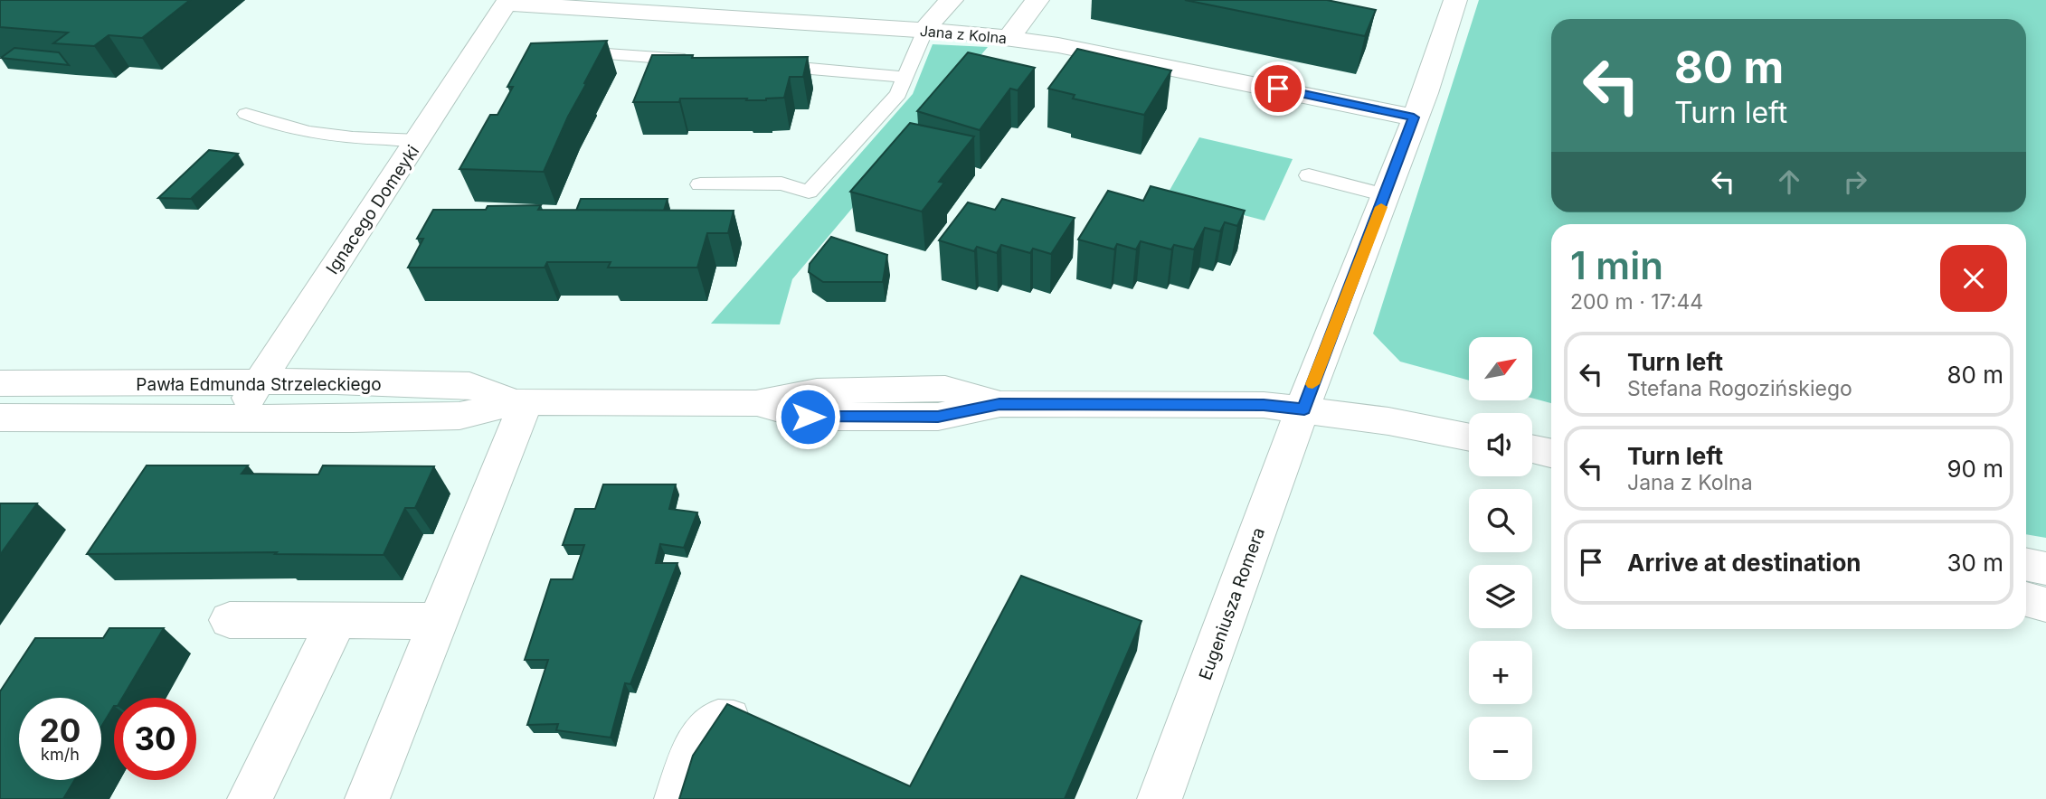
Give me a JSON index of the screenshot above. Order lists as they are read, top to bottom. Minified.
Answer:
{"streets":{"street":["Jana z Kolna","Ignacego Domeyki","Pawła Edmunda Strzeleckiego","Eugeniusza Romera"]},"crossings":[["Jana z Kolna","Ignacego Domeyki"],["Jana z Kolna","Eugeniusza Romera"],["Ignacego Domeyki","Pawła Edmunda Strzeleckiego"],["Pawła Edmunda Strzeleckiego","Eugeniusza Romera"]],"north":"top right","page":{"turn":["80 m","Turn left"],"heading":["1 min","200 m · 17:44"],"list":[{"name":"Turn left","note":"Stefana Rogozińskiego","value":"80 m"},{"name":"Turn left","note":"Jana z Kolna","value":"90 m"},{"name":"Arrive at destination","value":"30 m"}],"map_buttons":["+","−"],"speed":"20 km/h","limit":"30"}}
